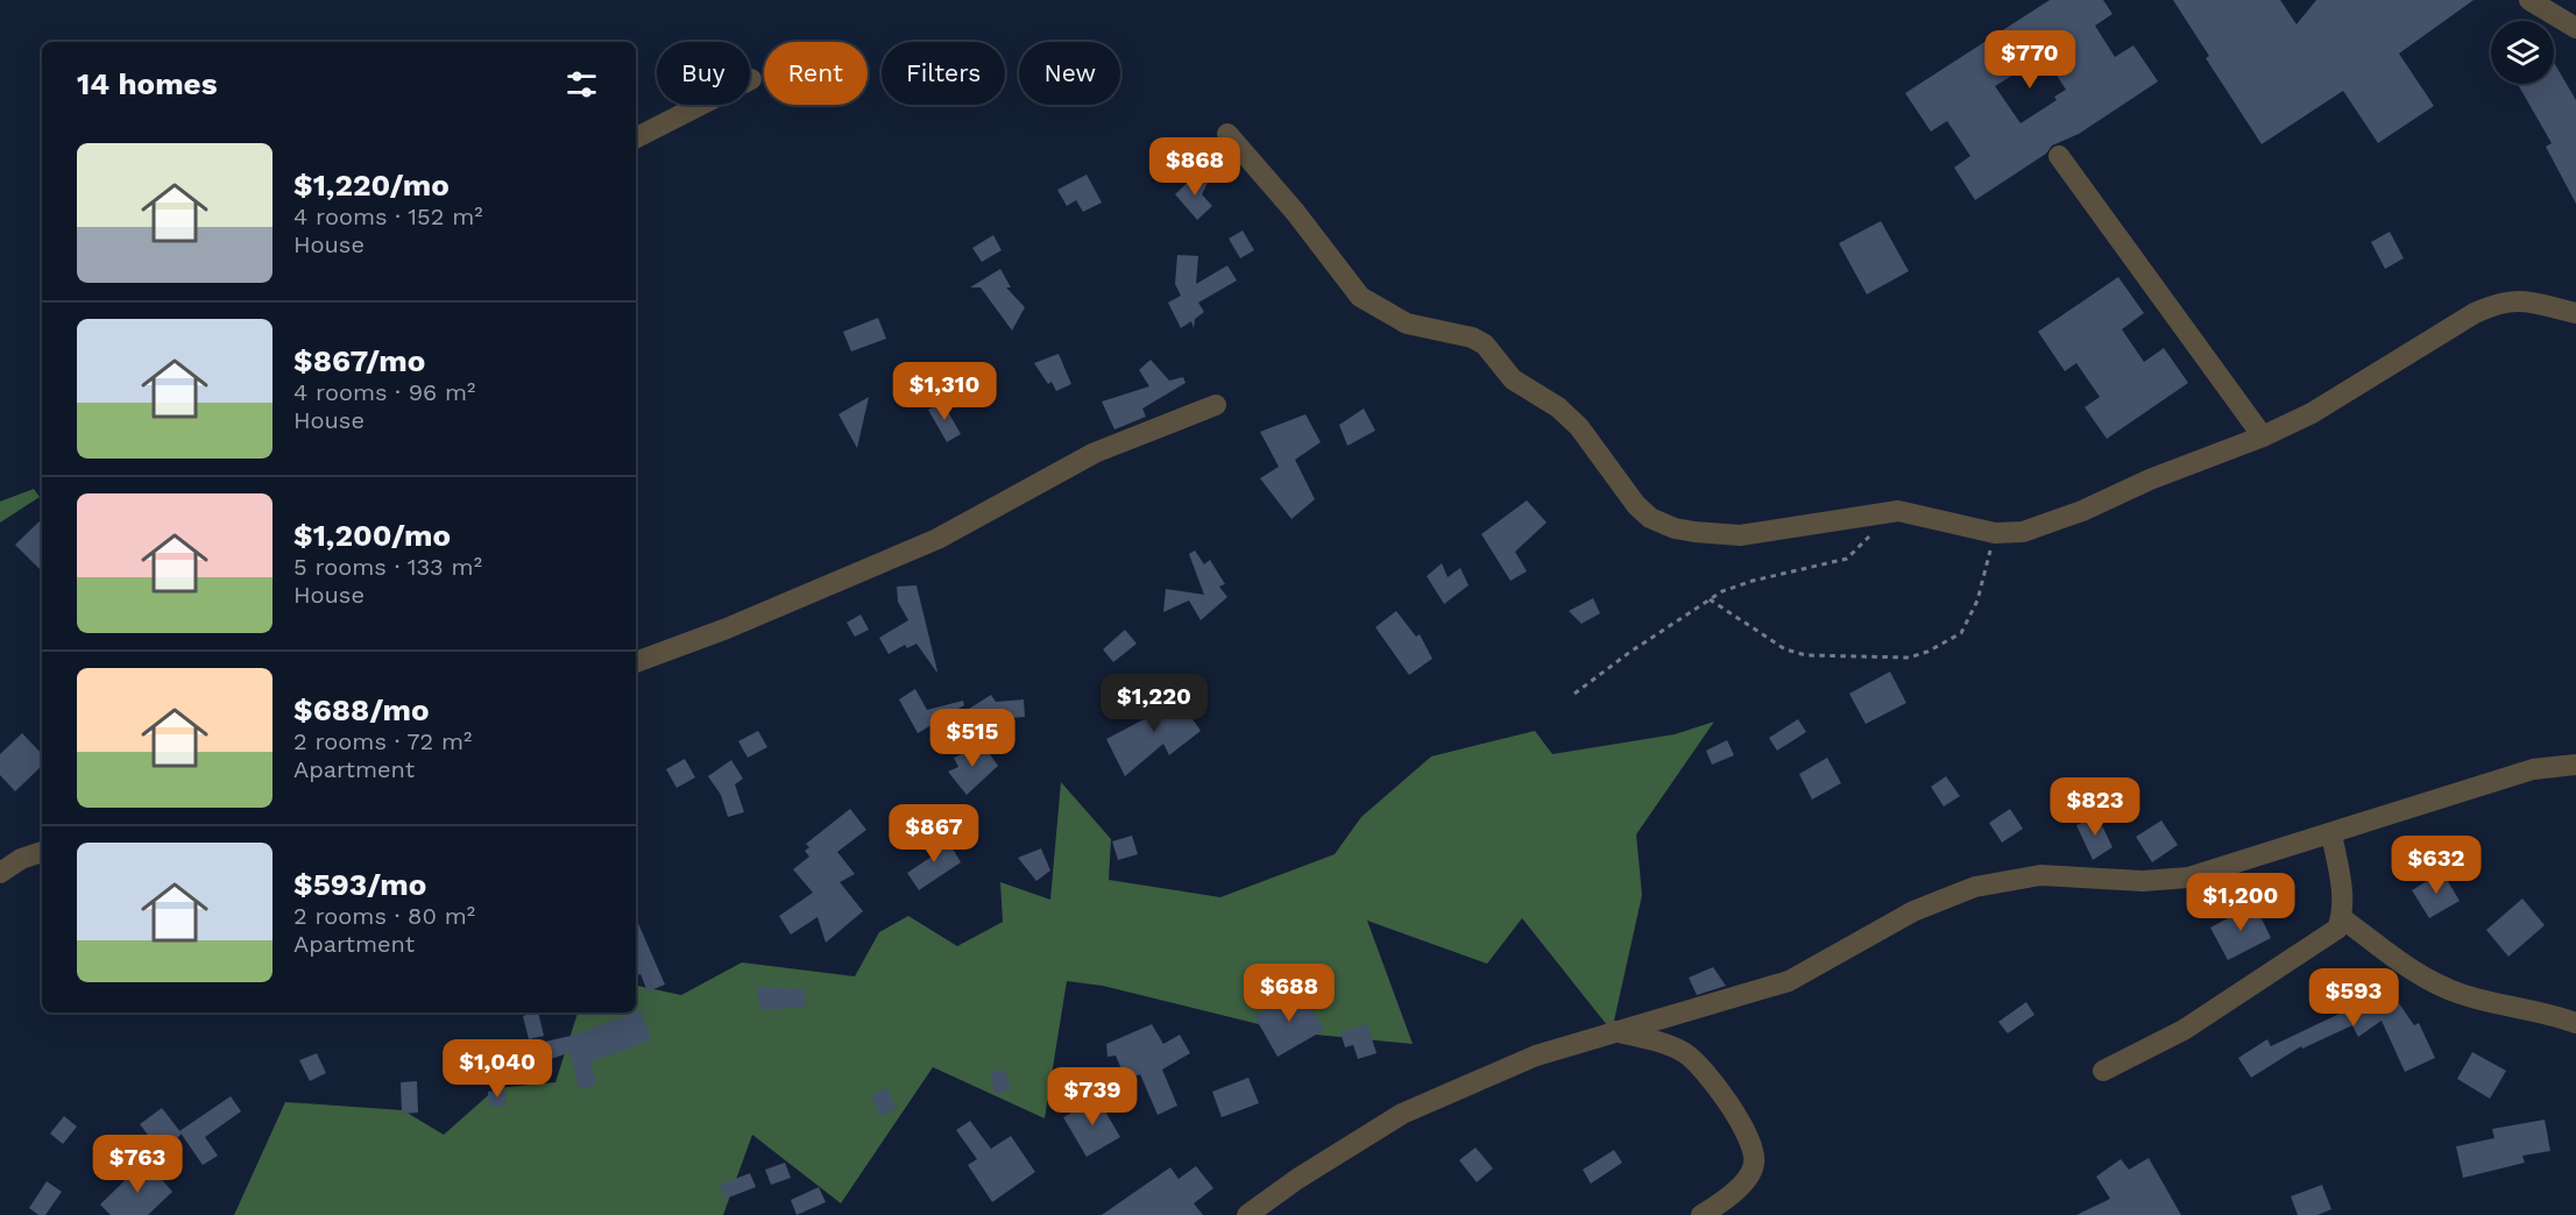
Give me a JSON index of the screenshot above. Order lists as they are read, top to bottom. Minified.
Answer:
{"page":{"price":["$770","$868","$1,310","$1,220","$515","$823","$867","$632","$1,200","$688","$593","$1,040","$739","$763"],"chip":["Buy","Rent","Filters","New"],"heading":"14 homes","list":[{"name":"$1,220/mo","note":"4 rooms · 152 m² · House"},{"name":"$867/mo","note":"4 rooms · 96 m² · House"},{"name":"$1,200/mo","note":"5 rooms · 133 m² · House"},{"name":"$688/mo","note":"2 rooms · 72 m² · Apartment"},{"name":"$593/mo","note":"2 rooms · 80 m² · Apartment"}]}}
